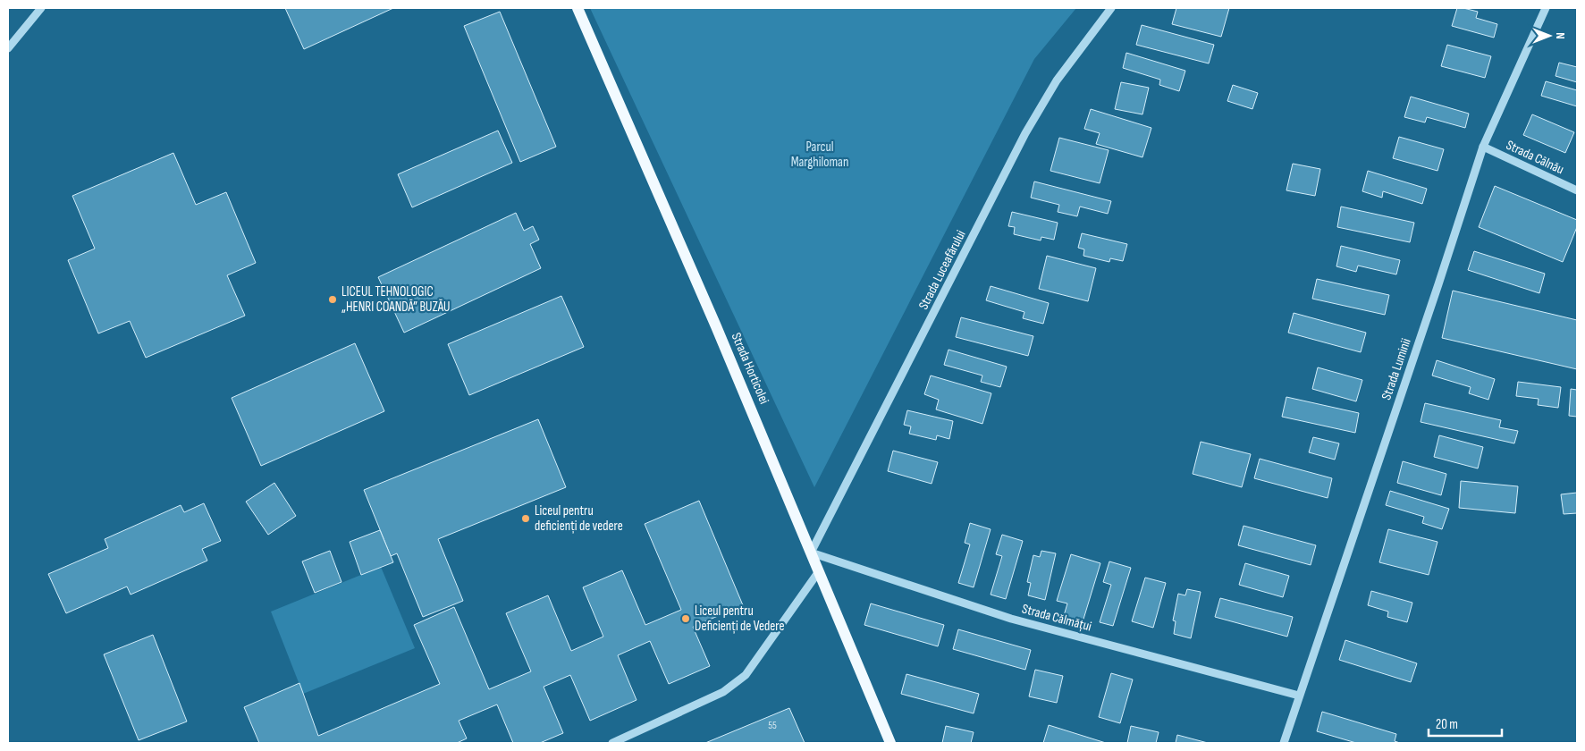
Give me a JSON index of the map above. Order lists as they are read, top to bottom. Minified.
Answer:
{"streets":{"main road":["Strada Horticolei"],"street":["Strada Câlnău","Strada Luceafărului","Strada Luminii","Strada Călmățui"]},"crossings":[["Strada Câlnău","Strada Luminii"],["Strada Luceafărului","Strada Horticolei"],["Strada Luceafărului","Strada Călmățui"],["Strada Horticolei","Strada Călmățui"],["Strada Luminii","Strada Călmățui"]],"parks":["Parcul Marghiloman"],"places":["LICEUL TEHNOLOGIC „HENRI COANDĂ” BUZĂU","Liceul pentru deficienți de vedere","Liceul pentru Deficienți de Vedere"],"house_numbers":["55"],"scale_bar":"20 m","north":"right"}
